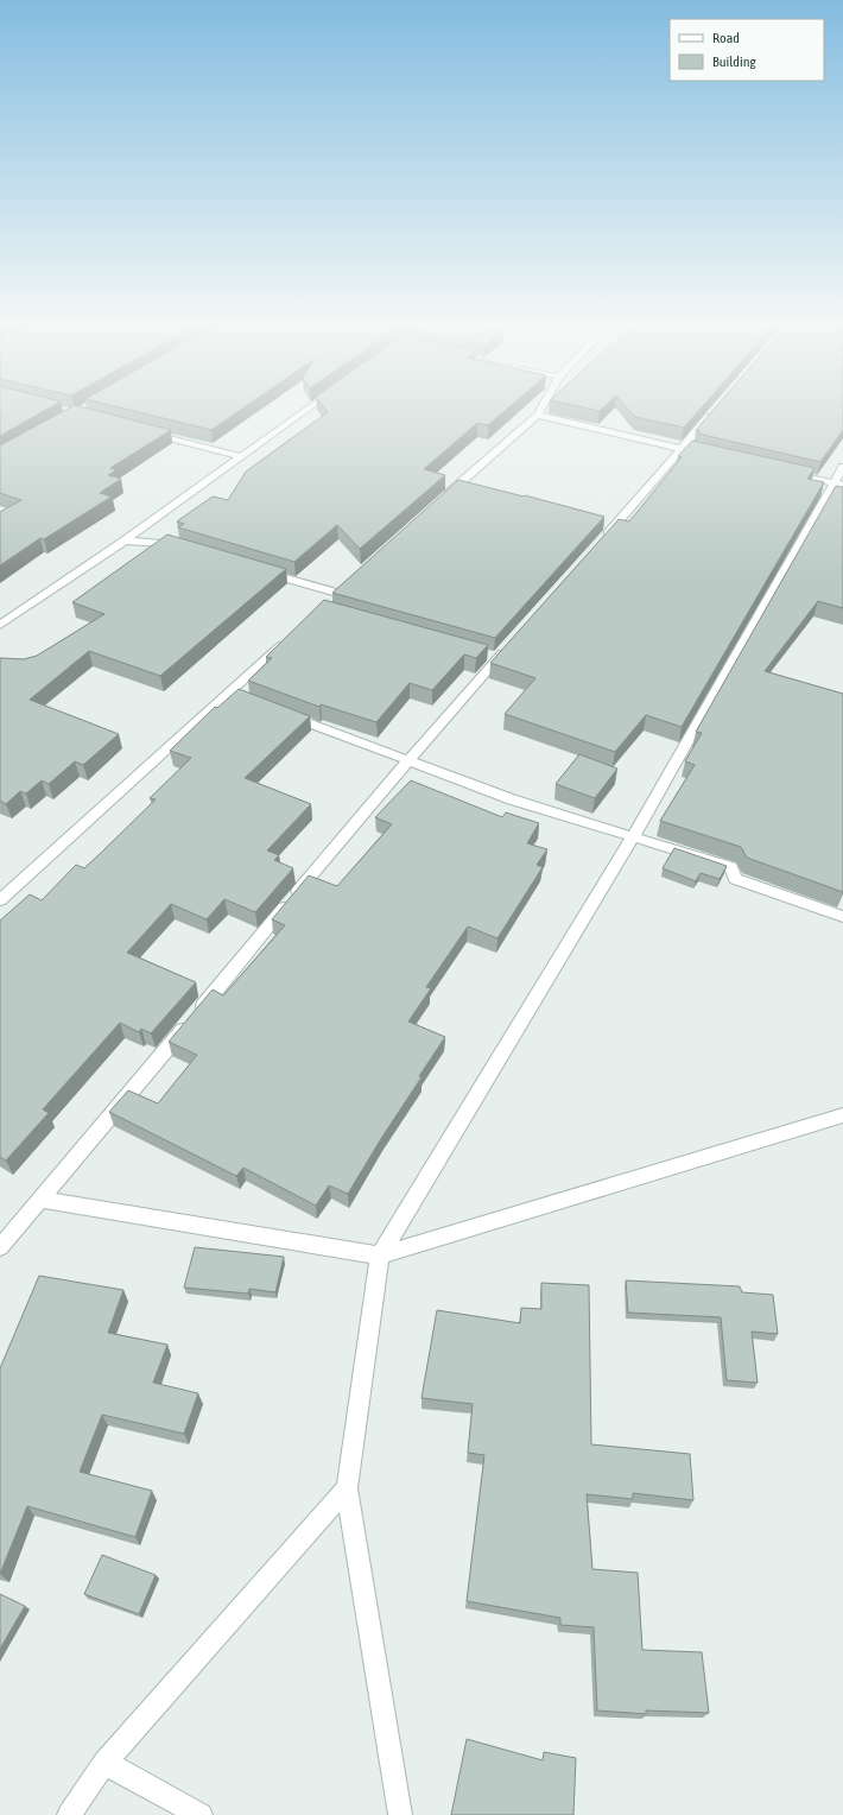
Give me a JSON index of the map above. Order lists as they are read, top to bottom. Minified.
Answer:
{"legend":["Road","Building"]}
